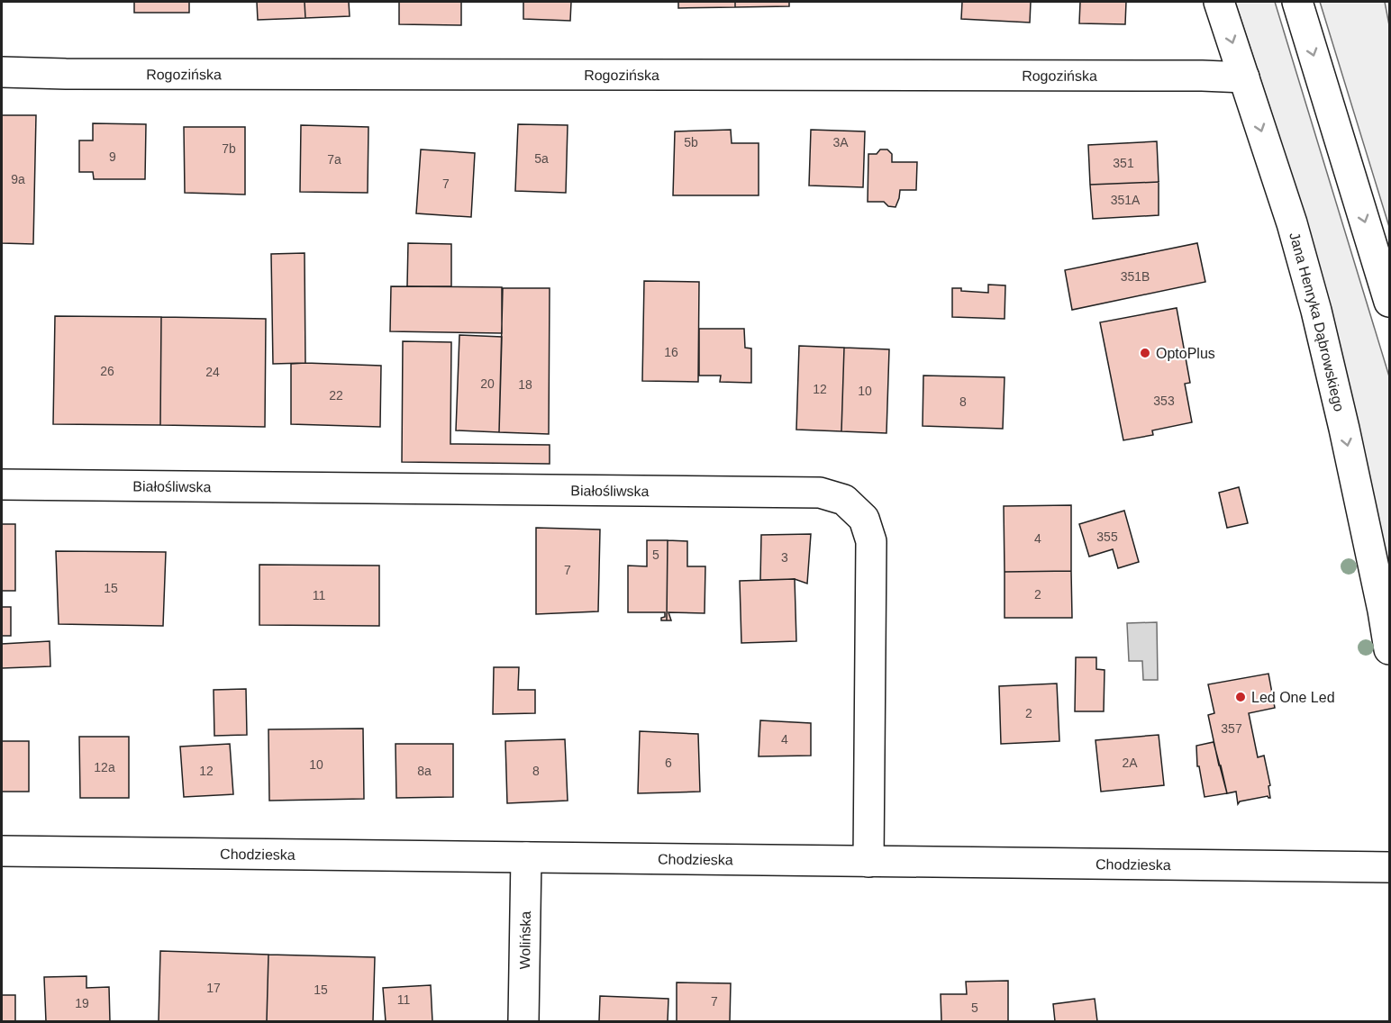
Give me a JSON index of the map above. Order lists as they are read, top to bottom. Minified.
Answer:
{"streets":{"street":["Rogozińska","Jana Henryka Dąbrowskiego","Białośliwska","Chodzieska","Wolińska"]},"crossings":[["Rogozińska","Jana Henryka Dąbrowskiego"],["Białośliwska","Chodzieska"],["Chodzieska","Wolińska"]],"places":["OptoPlus","Led One Led"],"house_numbers":["5b","3A","7b","9","5a","7a","351","9a","7","351A","351B","16","26","24","20","18","12","10","22","353","8","355","4","5","3","7","15","2","11","2","357","4","6","2A","10","12a","12","8a","8","17","15","11","7","19","5"]}
